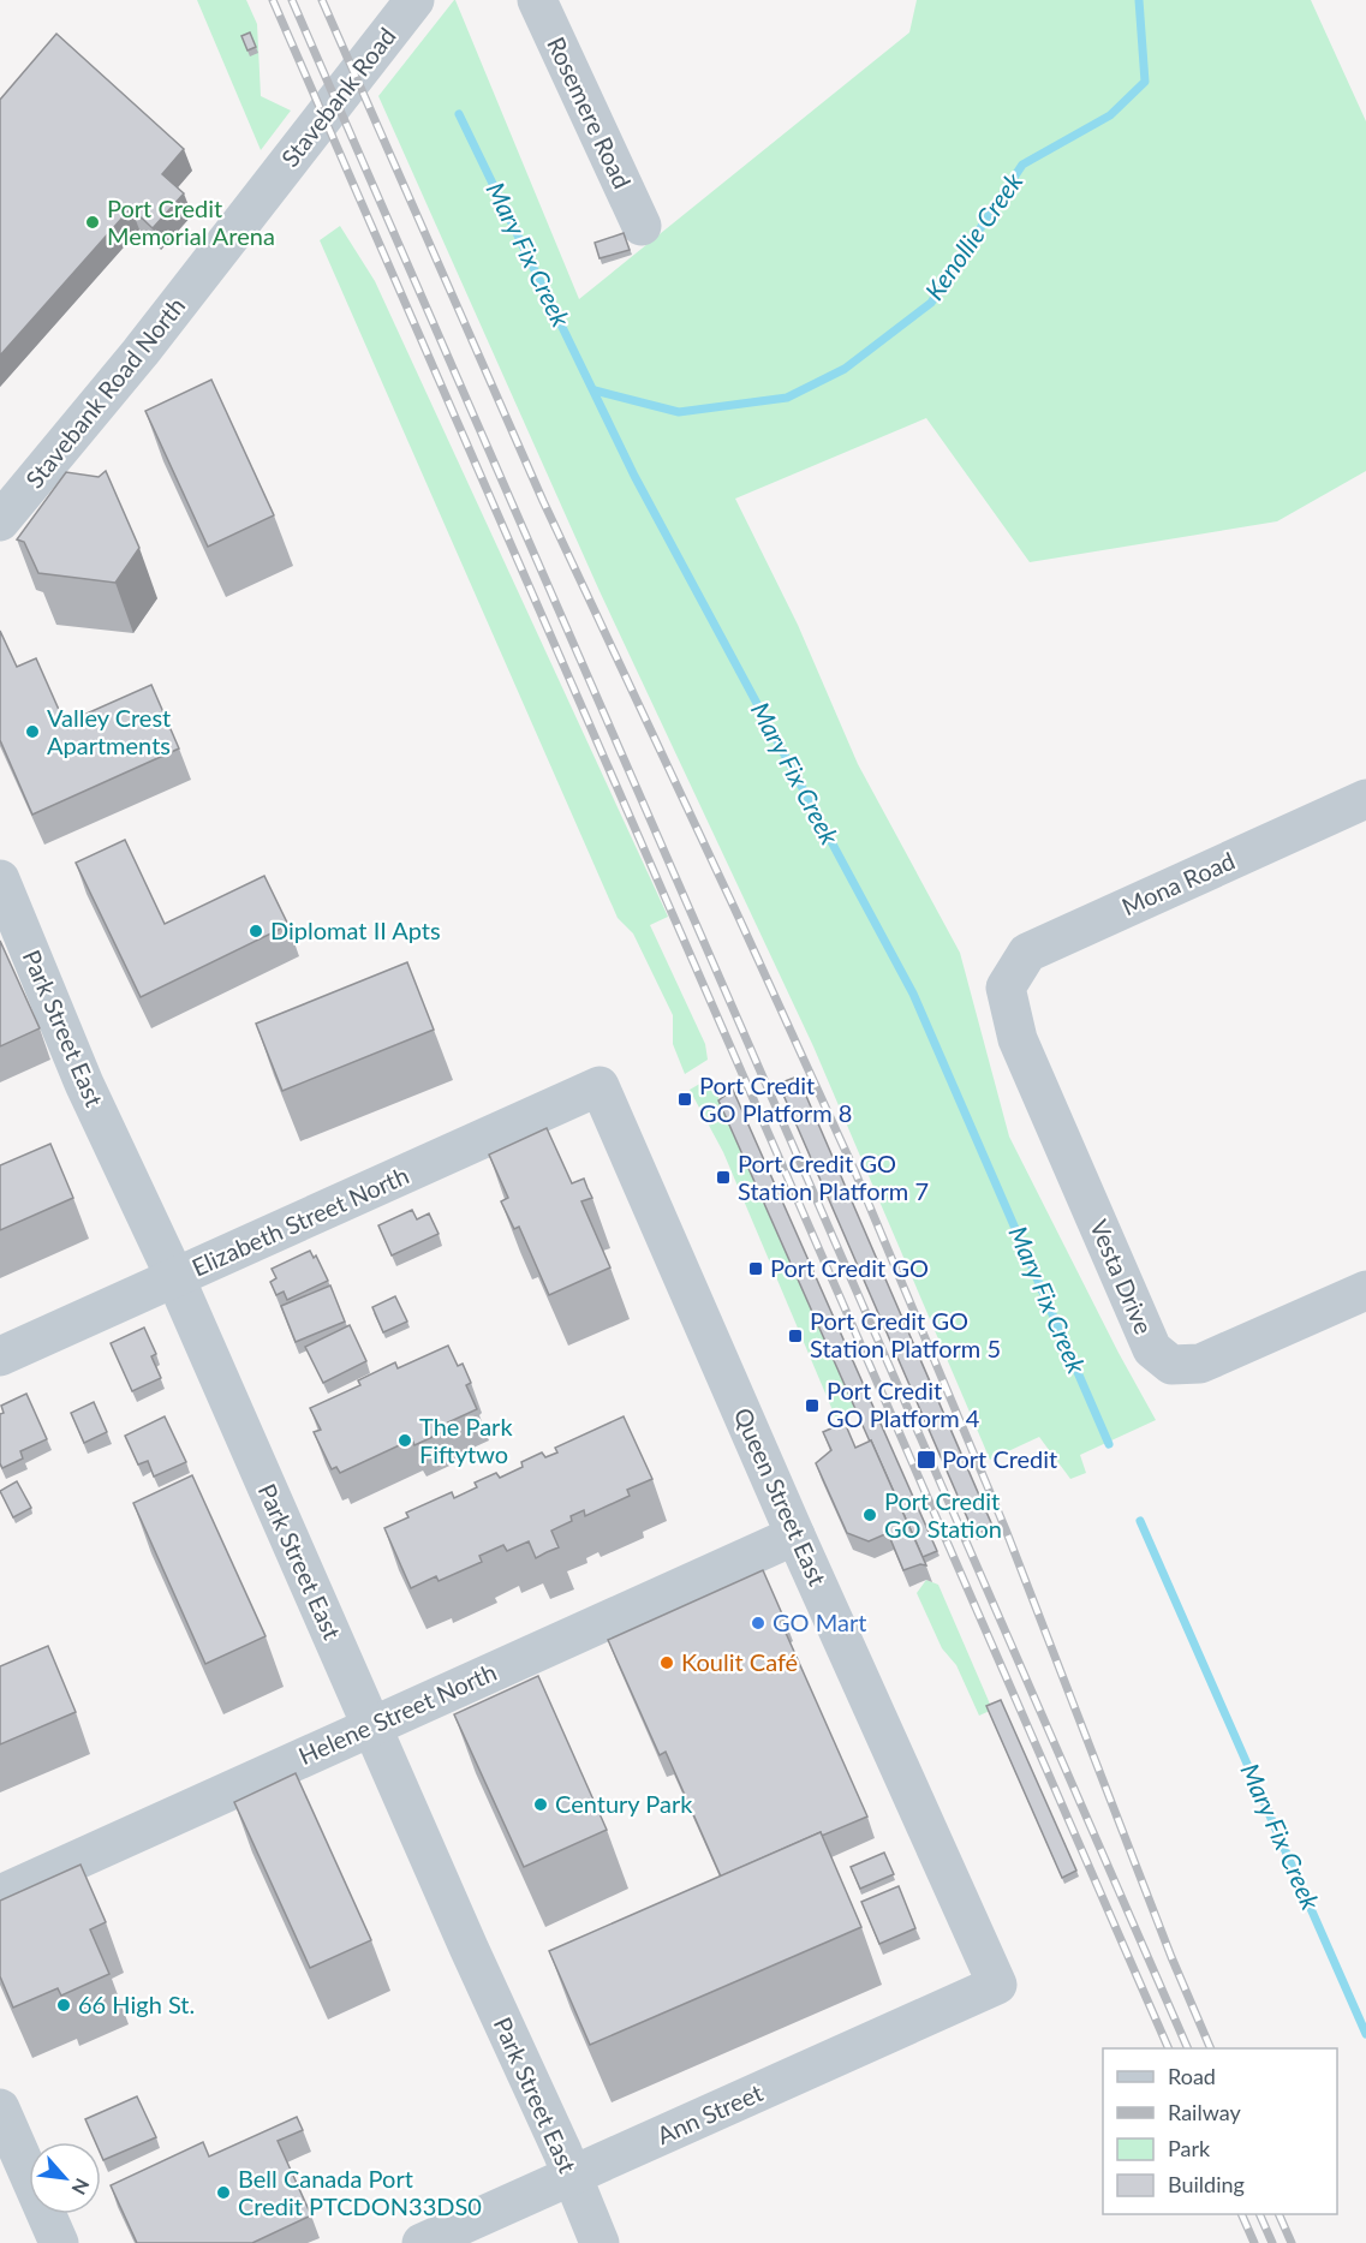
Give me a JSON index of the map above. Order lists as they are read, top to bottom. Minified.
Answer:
{"streets":{"street":["Stavebank Road","Rosemere Road","Stavebank Road North","Mona Road","Park Street East","Elizabeth Street North","Vesta Drive","Queen Street East","Helene Street North","Ann Street"]},"crossings":[["Stavebank Road","Stavebank Road North"],["Mona Road","Vesta Drive"],["Park Street East","Elizabeth Street North"],["Park Street East","Helene Street North"],["Park Street East","Ann Street"],["Elizabeth Street North","Queen Street East"],["Queen Street East","Helene Street North"],["Queen Street East","Ann Street"]],"water":["Kenollie Creek","Mary Fix Creek"],"places":{"other":["Port Credit Memorial Arena","Valley Crest Apartments","Diplomat II Apts","The Park Fiftytwo","Port Credit GO Station","GO Mart","Koulit Café","Century Park","66 High St.","Bell Canada Port Credit PTCDON33DS0"],"transit":["Port Credit GO Platform 8","Port Credit GO Station Platform 7","Port Credit GO","Port Credit GO Station Platform 5","Port Credit GO Platform 4","Port Credit"]},"legend":["Road","Railway","Park","Building"],"north":"bottom right"}
